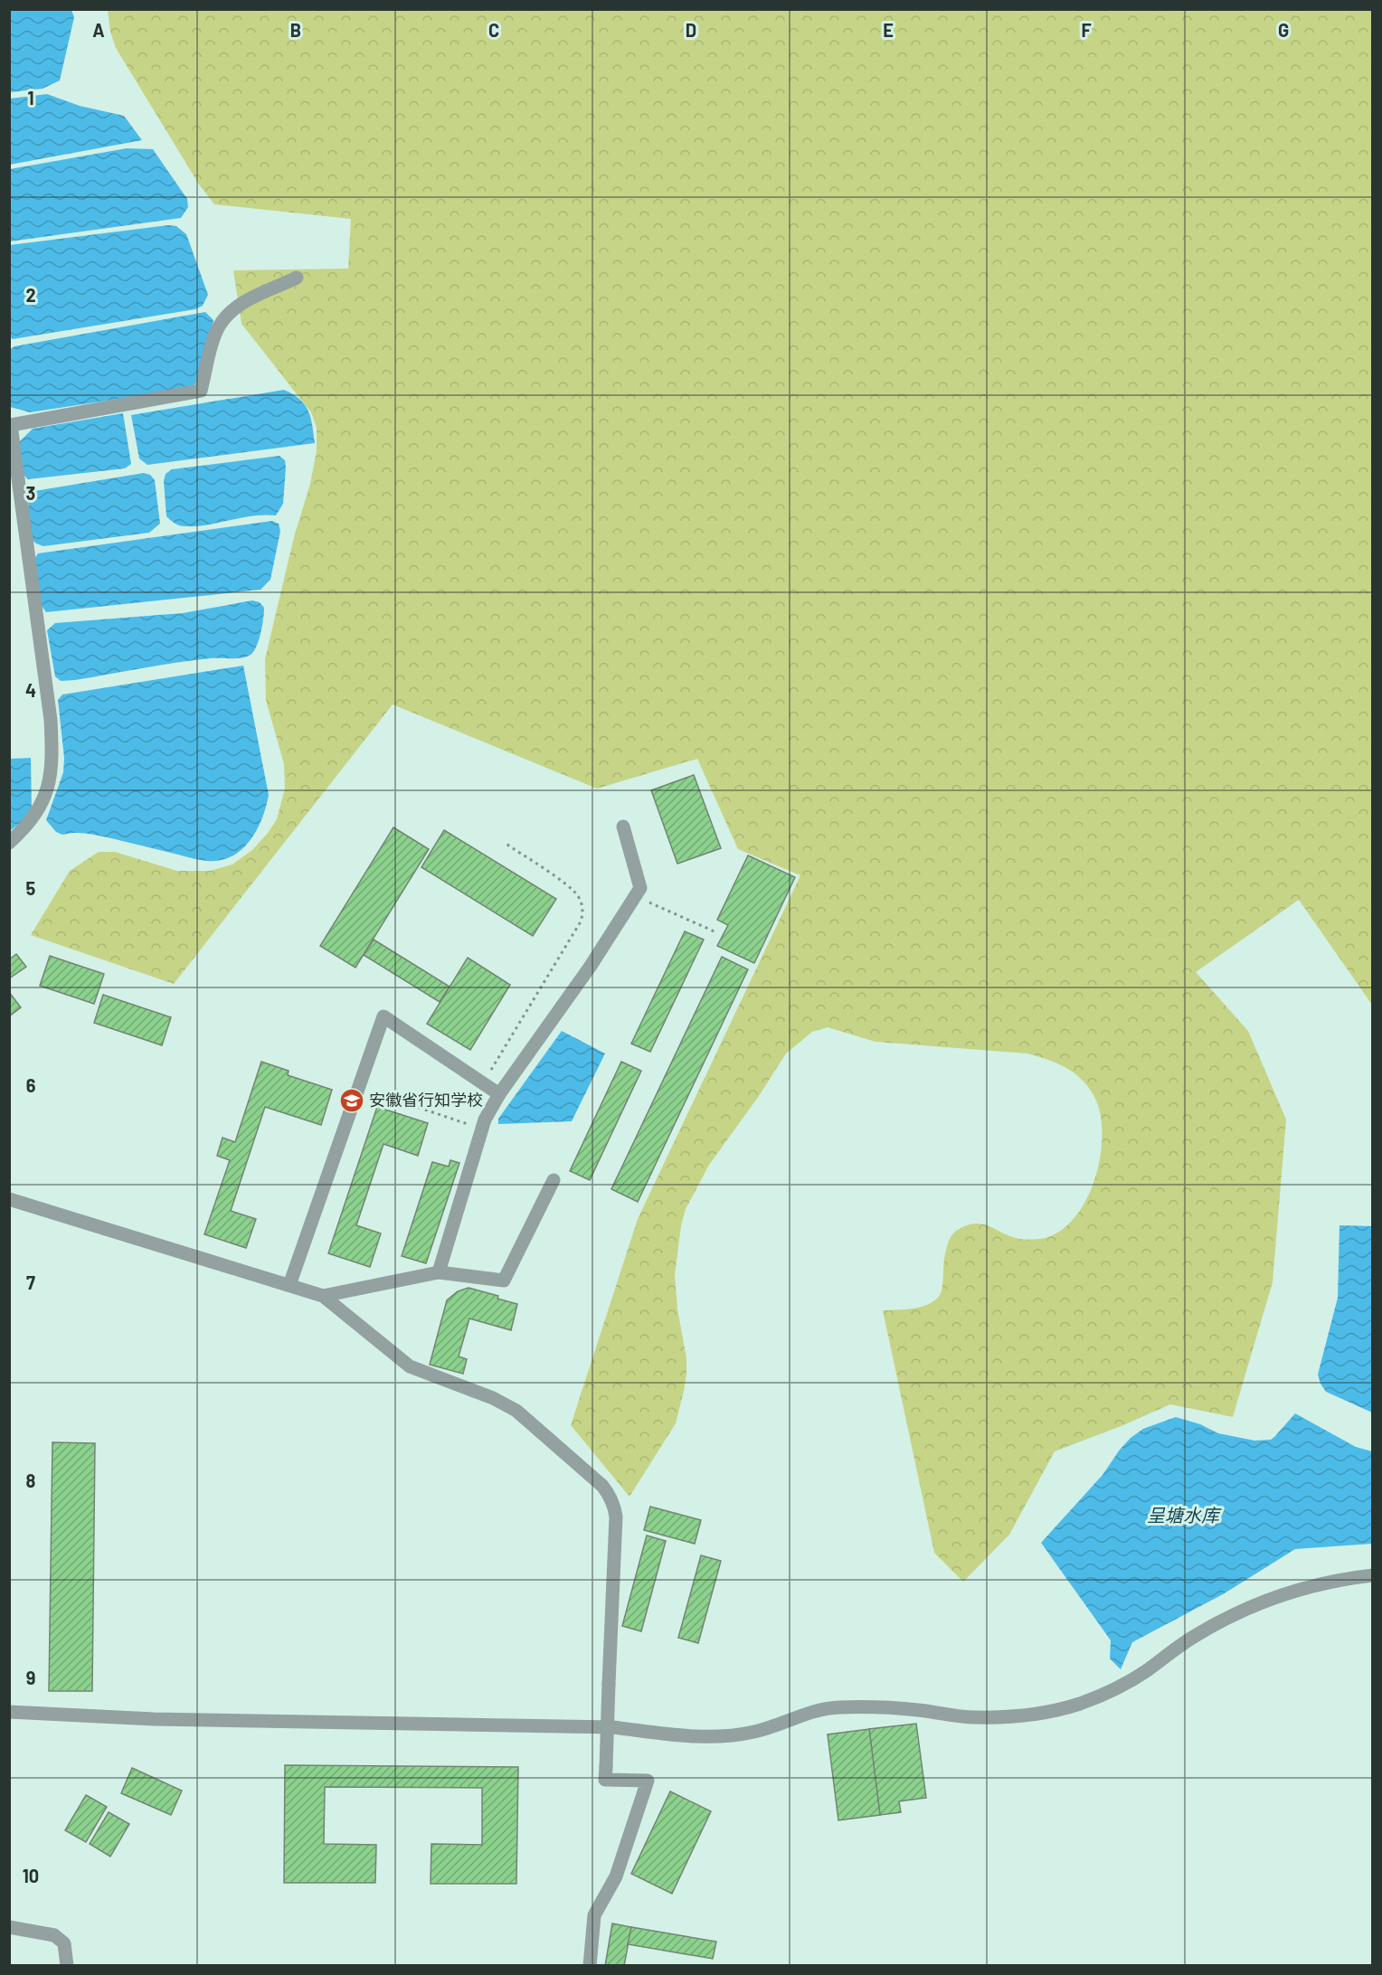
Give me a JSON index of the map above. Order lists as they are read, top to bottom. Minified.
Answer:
{"water":["呈塘水库"],"places":{"school or university":["安徽省行知学校"]},"grid":{"columns":["A","B","C","D","E","F","G"],"rows":["1","2","3","4","5","6","7","8","9","10"]}}
